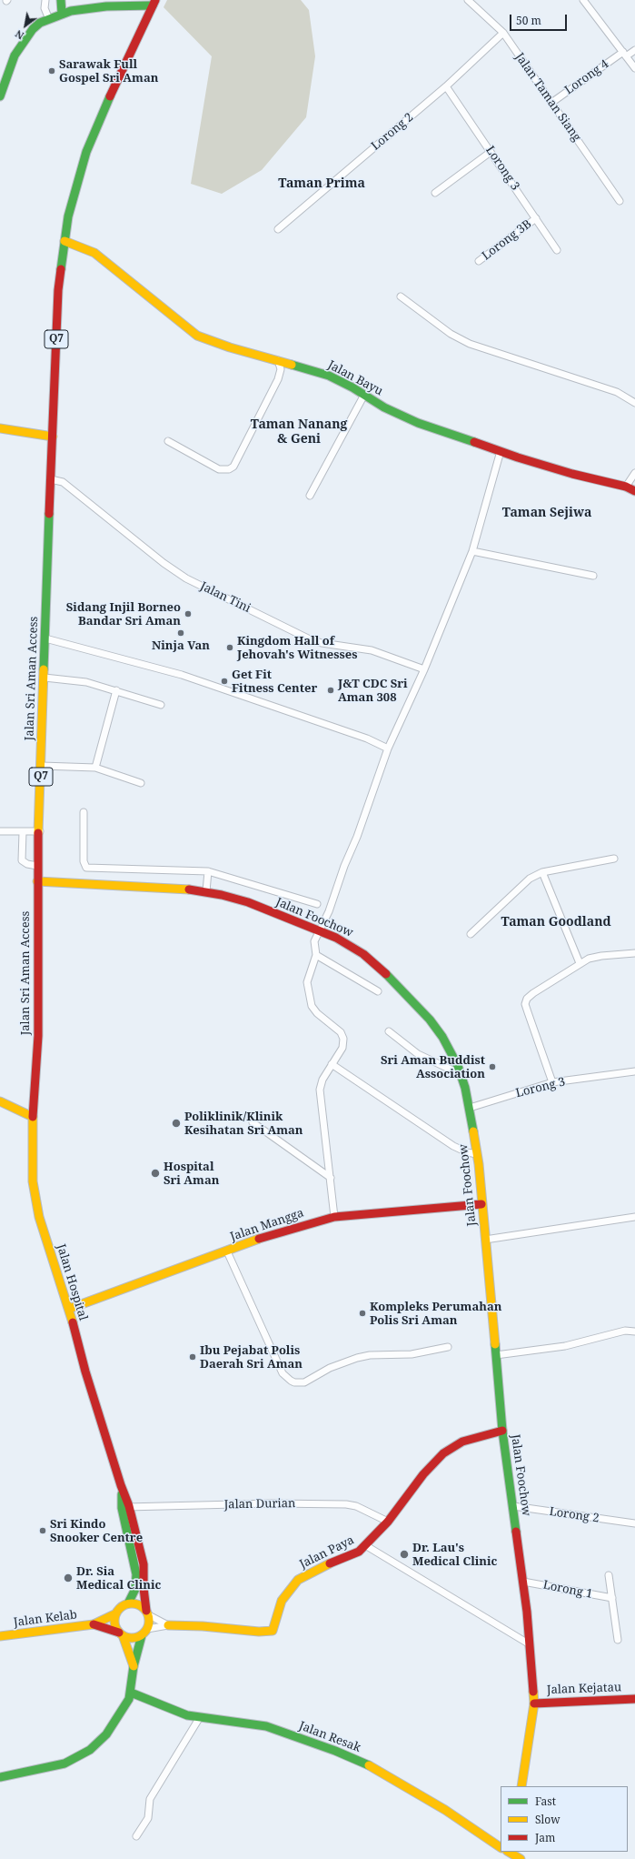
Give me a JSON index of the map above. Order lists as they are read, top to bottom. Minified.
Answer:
{"streets":{"main road":["Q7","Jalan Bayu","Jalan Sri Aman Access","Jalan Foochow","Jalan Mangga","Jalan Hospital","Jalan Paya","Jalan Kelab","Jalan Kejatau","Jalan Resak"],"street":["Lorong 4","Jalan Taman Siang","Lorong 2","Lorong 3","Lorong 3B","Jalan Tini","Jalan Durian","Lorong 1"]},"crossings":[["Lorong 4","Jalan Taman Siang"],["Jalan Taman Siang","Lorong 2"],["Lorong 2","Lorong 3"],["Lorong 2","Jalan Foochow"],["Lorong 3","Lorong 3B"],["Lorong 3","Jalan Foochow"],["Q7","Jalan Bayu"],["Q7","Jalan Sri Aman Access"],["Jalan Bayu","Jalan Sri Aman Access"],["Jalan Tini","Jalan Sri Aman Access"],["Jalan Sri Aman Access","Jalan Foochow"],["Jalan Sri Aman Access","Jalan Hospital"],["Jalan Foochow","Jalan Mangga"],["Jalan Foochow","Jalan Paya"],["Jalan Foochow","Lorong 1"],["Jalan Foochow","Jalan Kejatau"],["Jalan Mangga","Jalan Hospital"],["Jalan Hospital","Jalan Durian"],["Jalan Hospital","Jalan Kelab"],["Jalan Durian","Jalan Paya"]],"districts":["Taman Prima","Taman Nanang & Geni","Taman Sejiwa","Taman Goodland"],"places":["Sarawak Full Gospel Sri Aman","Sidang Injil Borneo Bandar Sri Aman","Ninja Van","Kingdom Hall of Jehovah's Witnesses","Get Fit Fitness Center","J&T CDC Sri Aman 308","Sri Aman Buddist Association","Poliklinik/Klinik Kesihatan Sri Aman","Hospital Sri Aman","Kompleks Perumahan Polis Sri Aman","Ibu Pejabat Polis Daerah Sri Aman","Sri Kindo Snooker Centre","Dr. Lau's Medical Clinic","Dr. Sia Medical Clinic"],"legend":["Fast","Slow","Jam"],"scale_bar":"50 m","north":"bottom left"}
